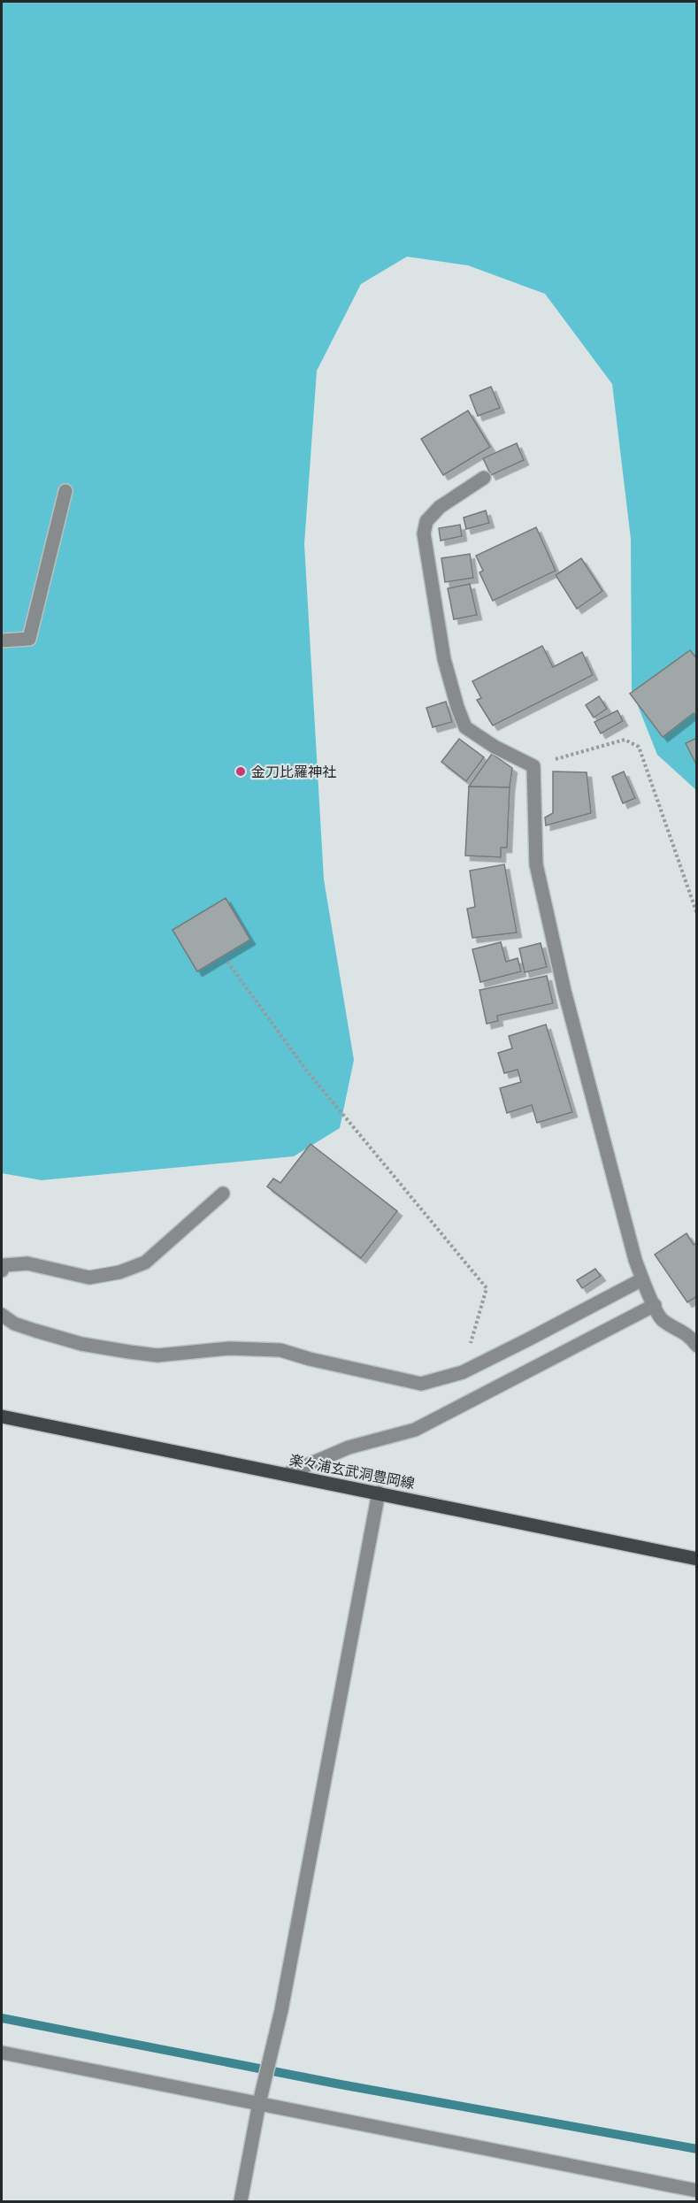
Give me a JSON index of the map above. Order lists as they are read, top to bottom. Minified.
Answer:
{"streets":{"main road":["楽々浦玄武洞豊岡線"]},"places":["金刀比羅神社"]}
